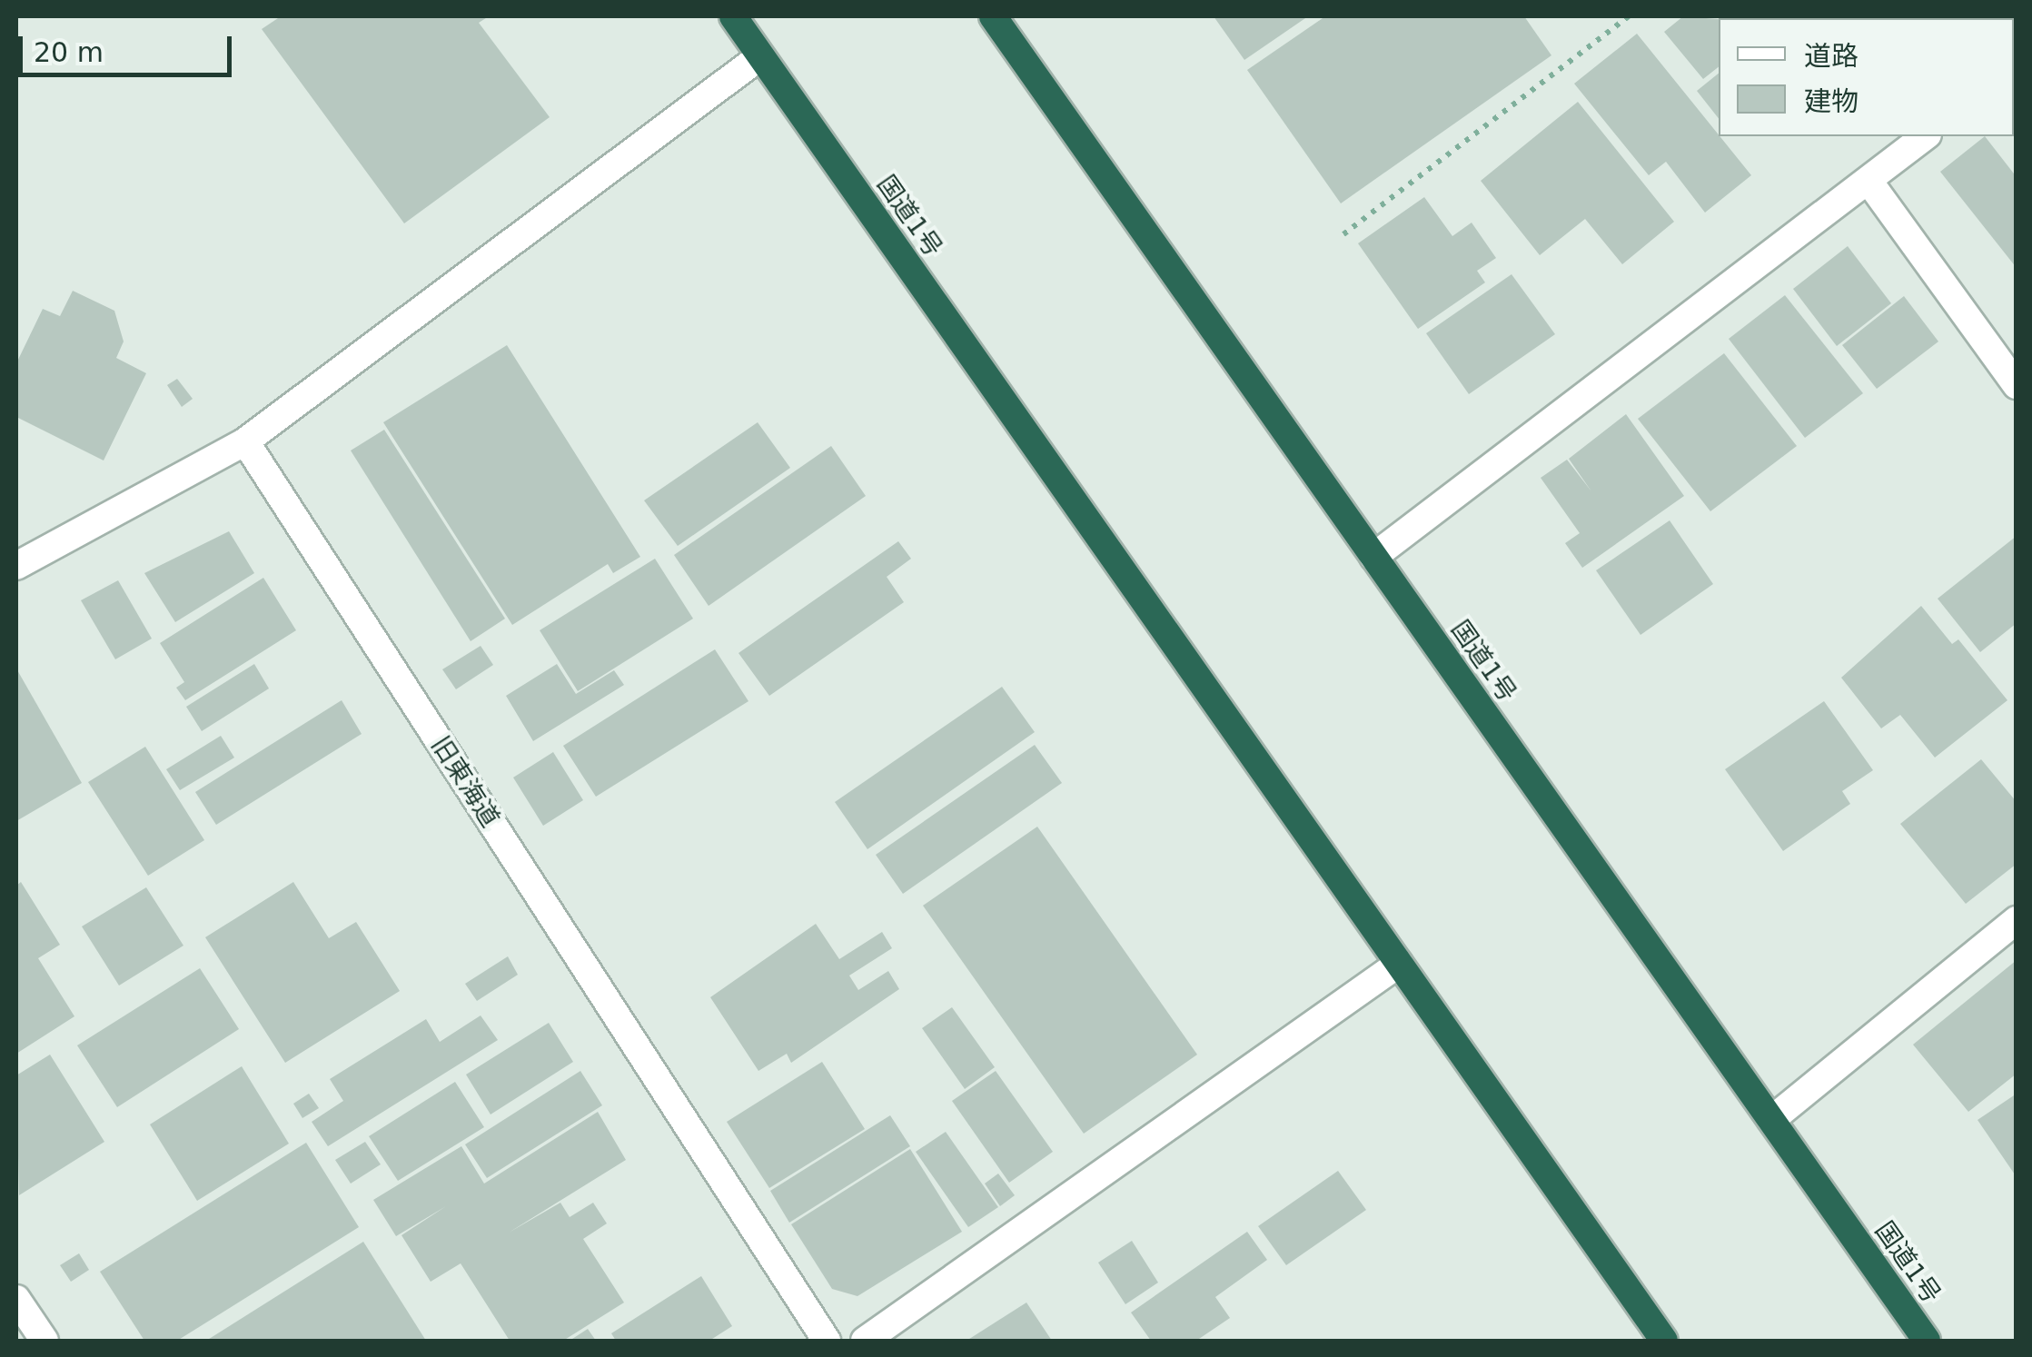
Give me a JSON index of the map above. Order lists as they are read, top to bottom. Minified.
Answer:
{"streets":{"highway":["国道1号"],"street":["旧東海道"]},"legend":["道路","建物"],"scale_bar":"20 m"}
